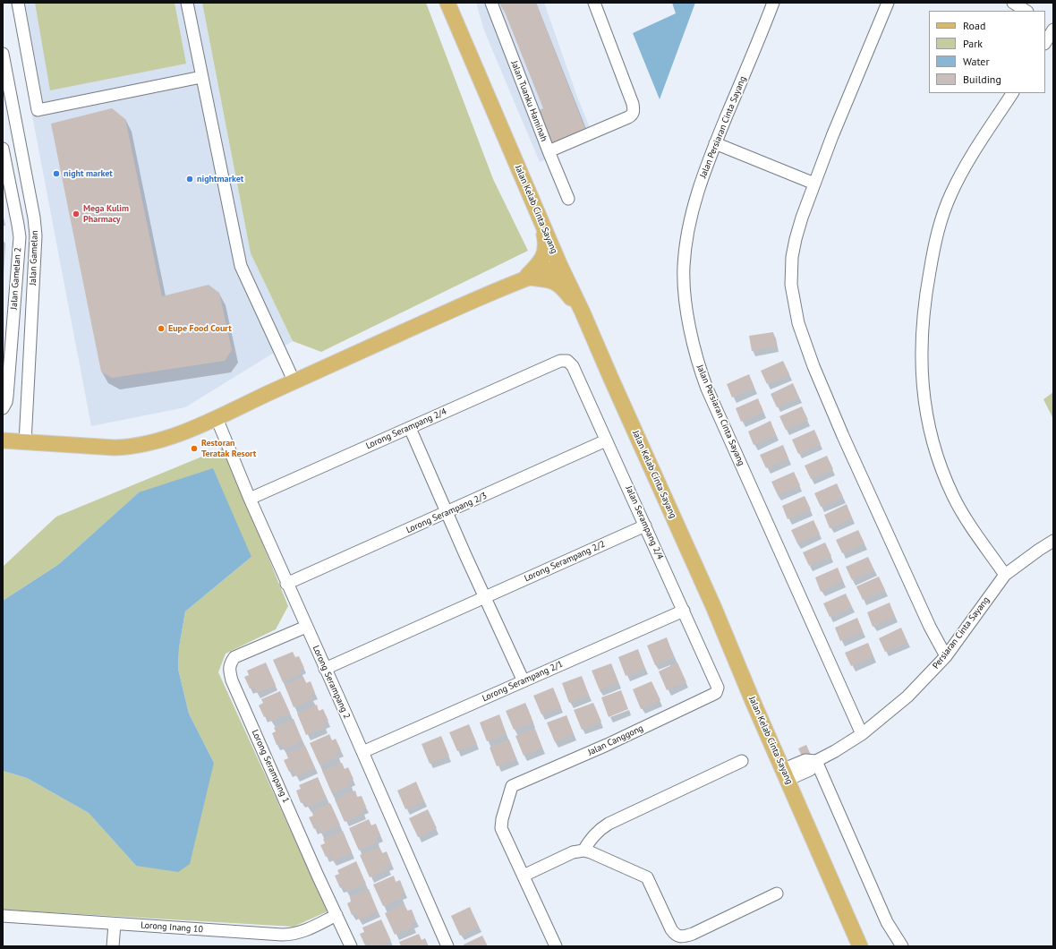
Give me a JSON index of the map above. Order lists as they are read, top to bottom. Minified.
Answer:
{"streets":{"main road":["Jalan Kelab Cinta Sayang"],"street":["Jalan Tuanku Haminah","Jalan Persiaran Cinta Sayang","Jalan Gamelan","Jalan Gamelan 2","Lorong Serampang 2/4","Lorong Serampang 2/3","Jalan Serampang 2/4","Lorong Serampang 2/2","Persiaran Cinta Sayang","Lorong Serampang 2/1","Lorong Serampang 2","Jalan Canggong","Lorong Serampang 1","Lorong Inang 10"]},"crossings":[["Jalan Persiaran Cinta Sayang","Persiaran Cinta Sayang"],["Lorong Serampang 2/4","Jalan Serampang 2/4"],["Lorong Serampang 2/4","Lorong Serampang 2"],["Lorong Serampang 2/3","Jalan Serampang 2/4"],["Lorong Serampang 2/3","Lorong Serampang 2"],["Jalan Serampang 2/4","Lorong Serampang 2/2"],["Jalan Serampang 2/4","Lorong Serampang 2/1"],["Jalan Serampang 2/4","Jalan Canggong"],["Lorong Serampang 2/2","Lorong Serampang 2"],["Lorong Serampang 2/1","Lorong Serampang 2"],["Lorong Serampang 2","Lorong Serampang 1"],["Lorong Serampang 1","Lorong Inang 10"]],"places":["night market","nightmarket","Mega Kulim Pharmacy","Eupe Food Court","Restoran Teratak Resort"],"legend":["Road","Park","Water","Building"]}
